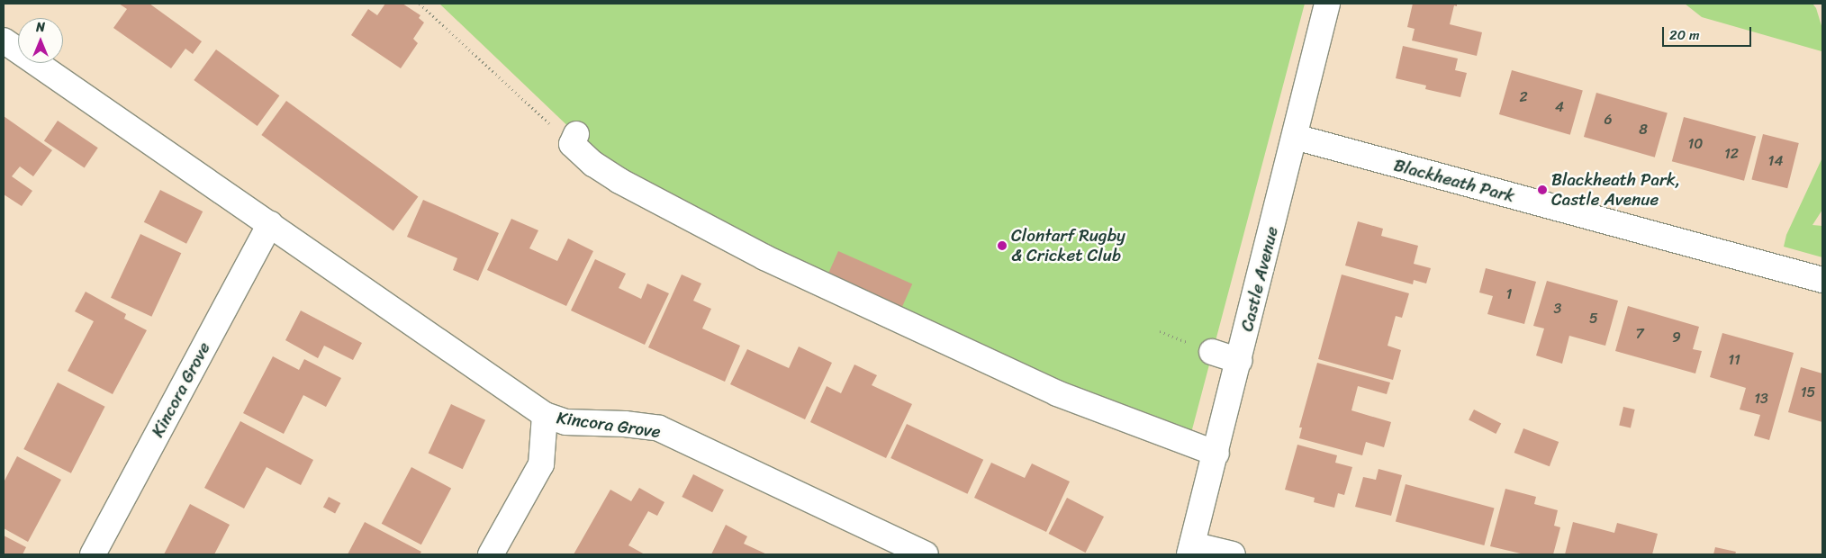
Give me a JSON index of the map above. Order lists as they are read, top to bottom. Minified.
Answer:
{"streets":{"street":["Blackheath Park","Castle Avenue","Kincora Grove"]},"crossings":[["Blackheath Park","Castle Avenue"]],"places":["Blackheath Park, Castle Avenue","Clontarf Rugby & Cricket Club"],"house_numbers":["2","4","6","8","10","12","14","1","3","5","7","9","11","15","13"],"scale_bar":"20 m","north":"top"}
